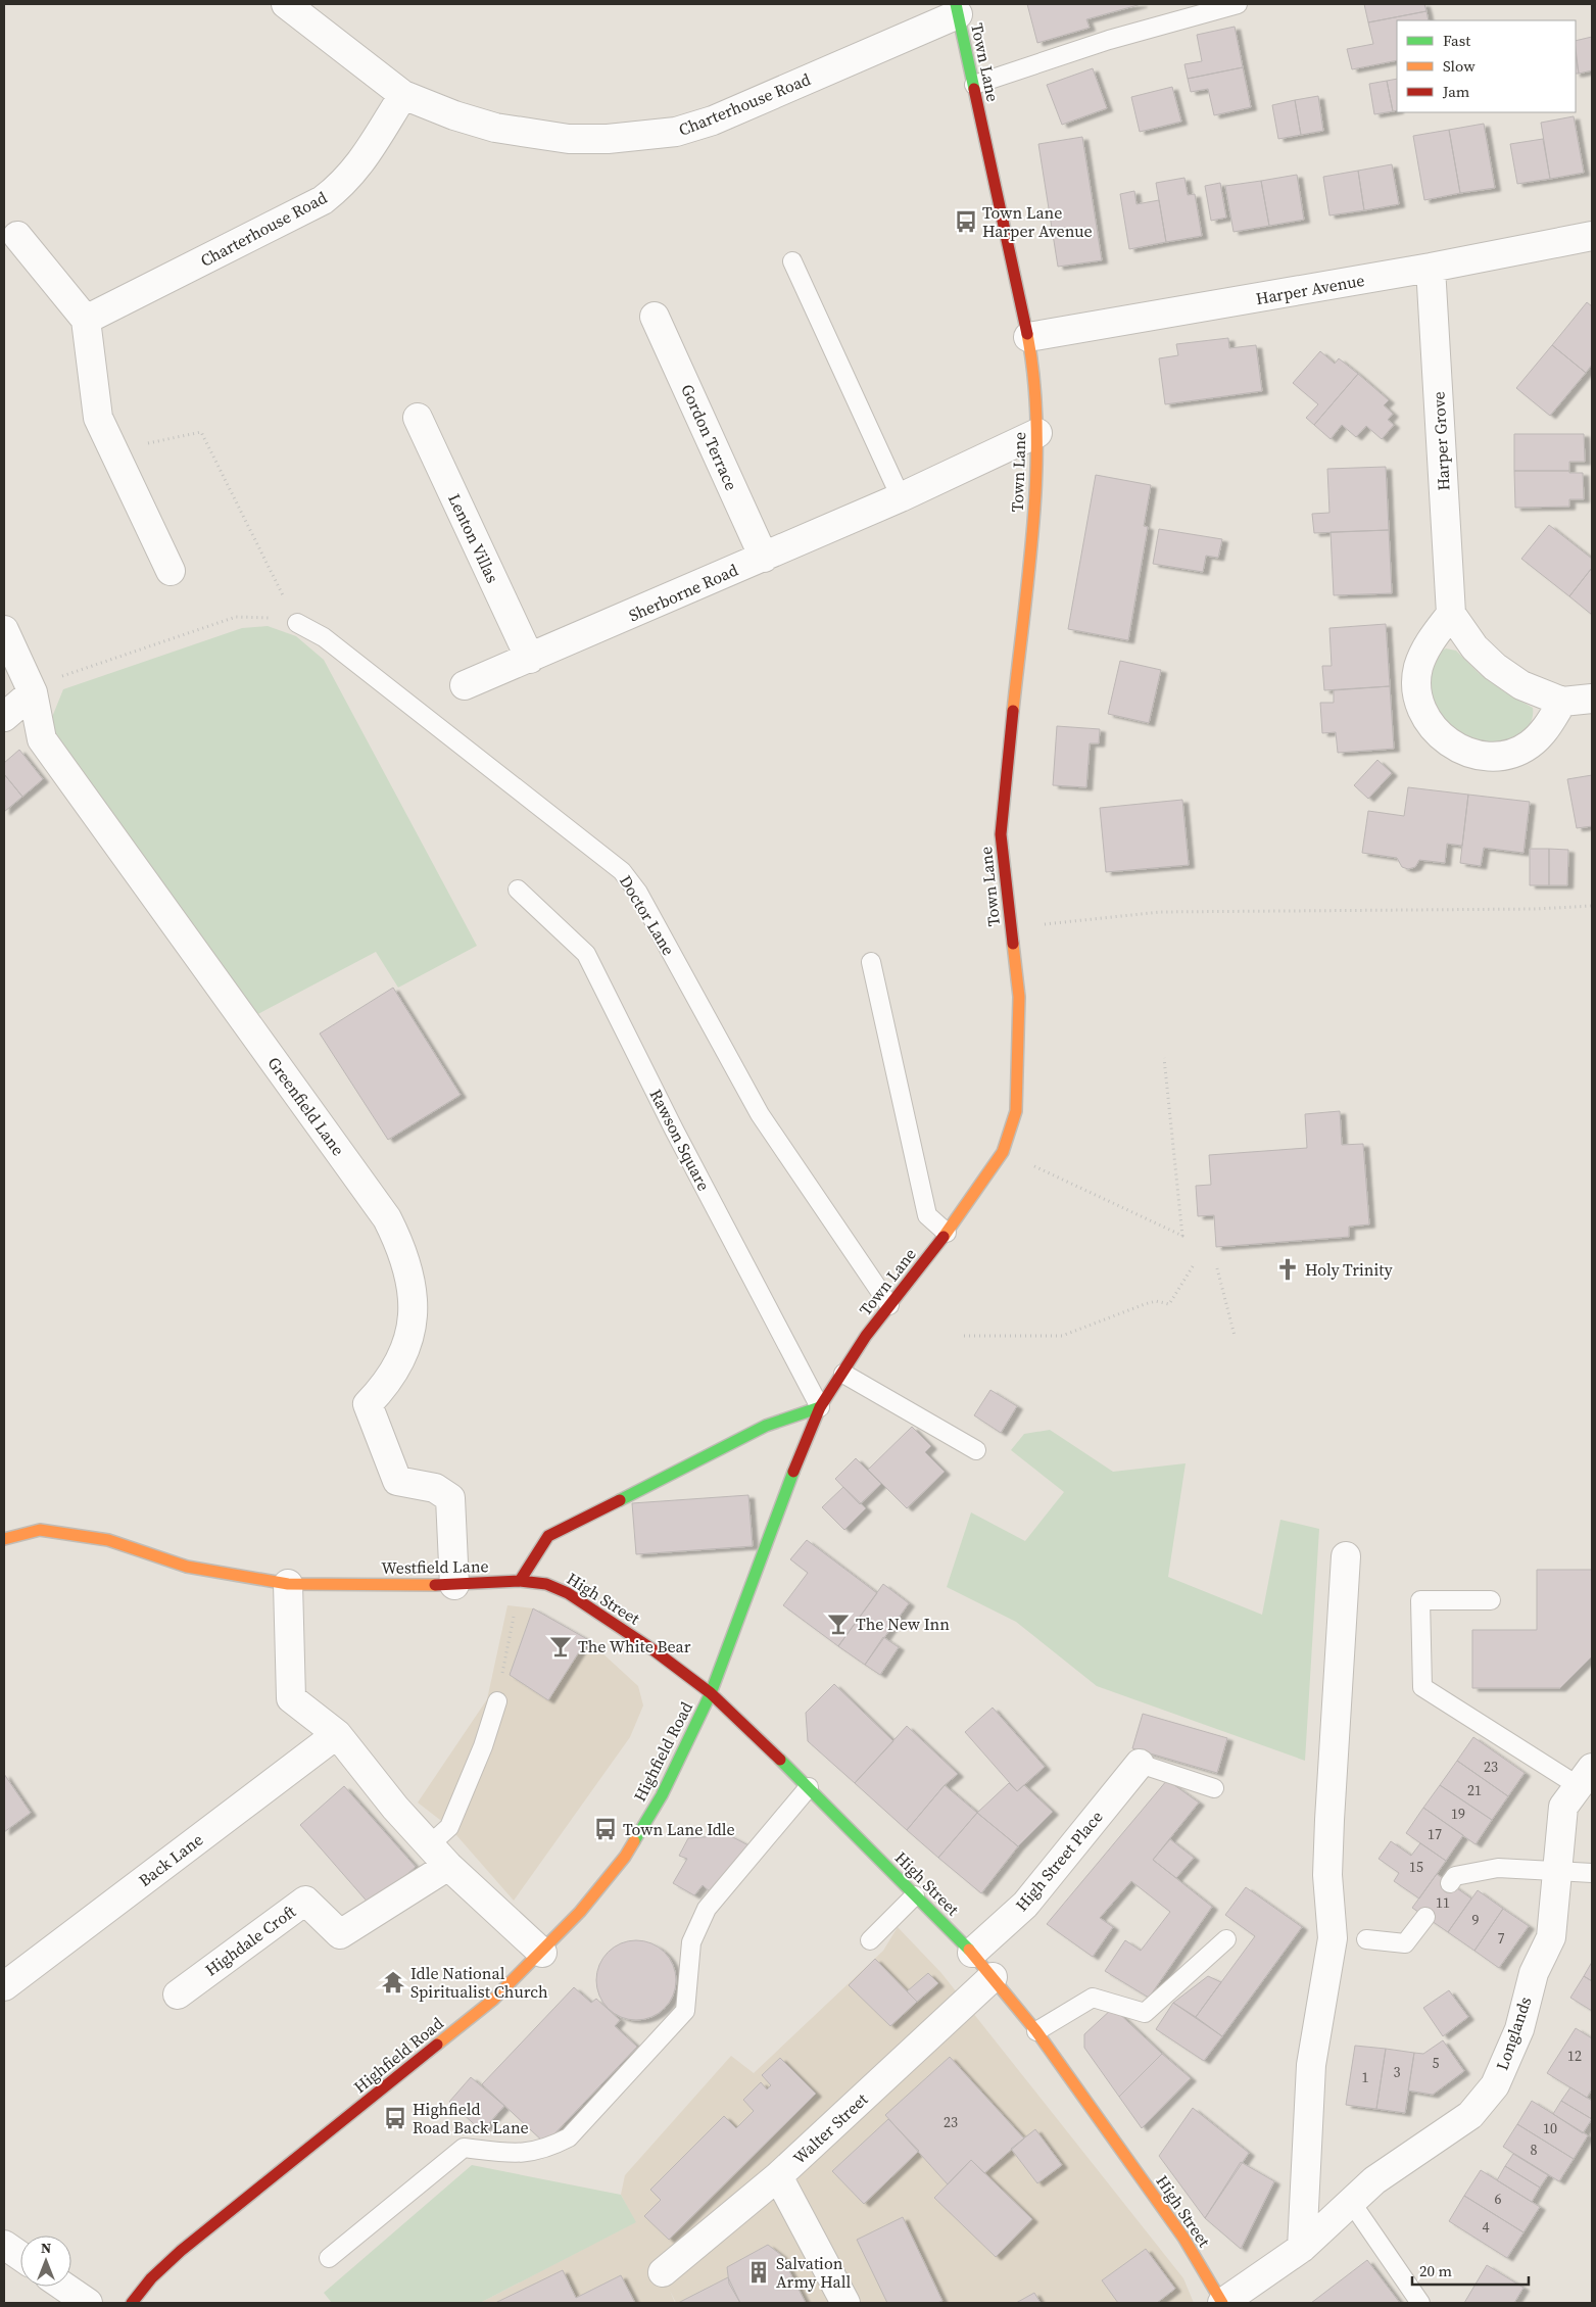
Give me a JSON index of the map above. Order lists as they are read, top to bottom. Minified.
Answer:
{"streets":{"street":["Town Lane","Charterhouse Road","Harper Avenue","Gordon Terrace","Harper Grove","Lenton Villas","Sherborne Road","Greenfield Lane","Westfield Lane","High Street","Highfield Road","Back Lane","High Street Place","Highdale Croft","Longlands","Walter Street"],"lane":["Doctor Lane","Rawson Square"]},"crossings":[["Town Lane","Charterhouse Road"],["Town Lane","Harper Avenue"],["Town Lane","Sherborne Road"],["Town Lane","Doctor Lane"],["Town Lane","Rawson Square"],["Town Lane","High Street"],["Town Lane","Highfield Road"],["Harper Avenue","Harper Grove"],["Gordon Terrace","Sherborne Road"],["Lenton Villas","Sherborne Road"],["Greenfield Lane","Westfield Lane"],["Westfield Lane","High Street"],["High Street","Highfield Road"],["High Street","High Street Place"],["High Street","Longlands"],["High Street","Walter Street"]],"places":{"bus stop":["Town Lane Harper Avenue","Town Lane Idle","Highfield Road Back Lane"],"church":["Holy Trinity"],"bar":["The New Inn","The White Bear"],"temple":["Idle National Spiritualist Church"],"building":["Salvation Army Hall"]},"house_numbers":["23","21","19","17","15","11","9","7","12","5","3","1","23","10","8","6","4"],"legend":["Fast","Slow","Jam"],"scale_bar":"20 m","north":"top"}
